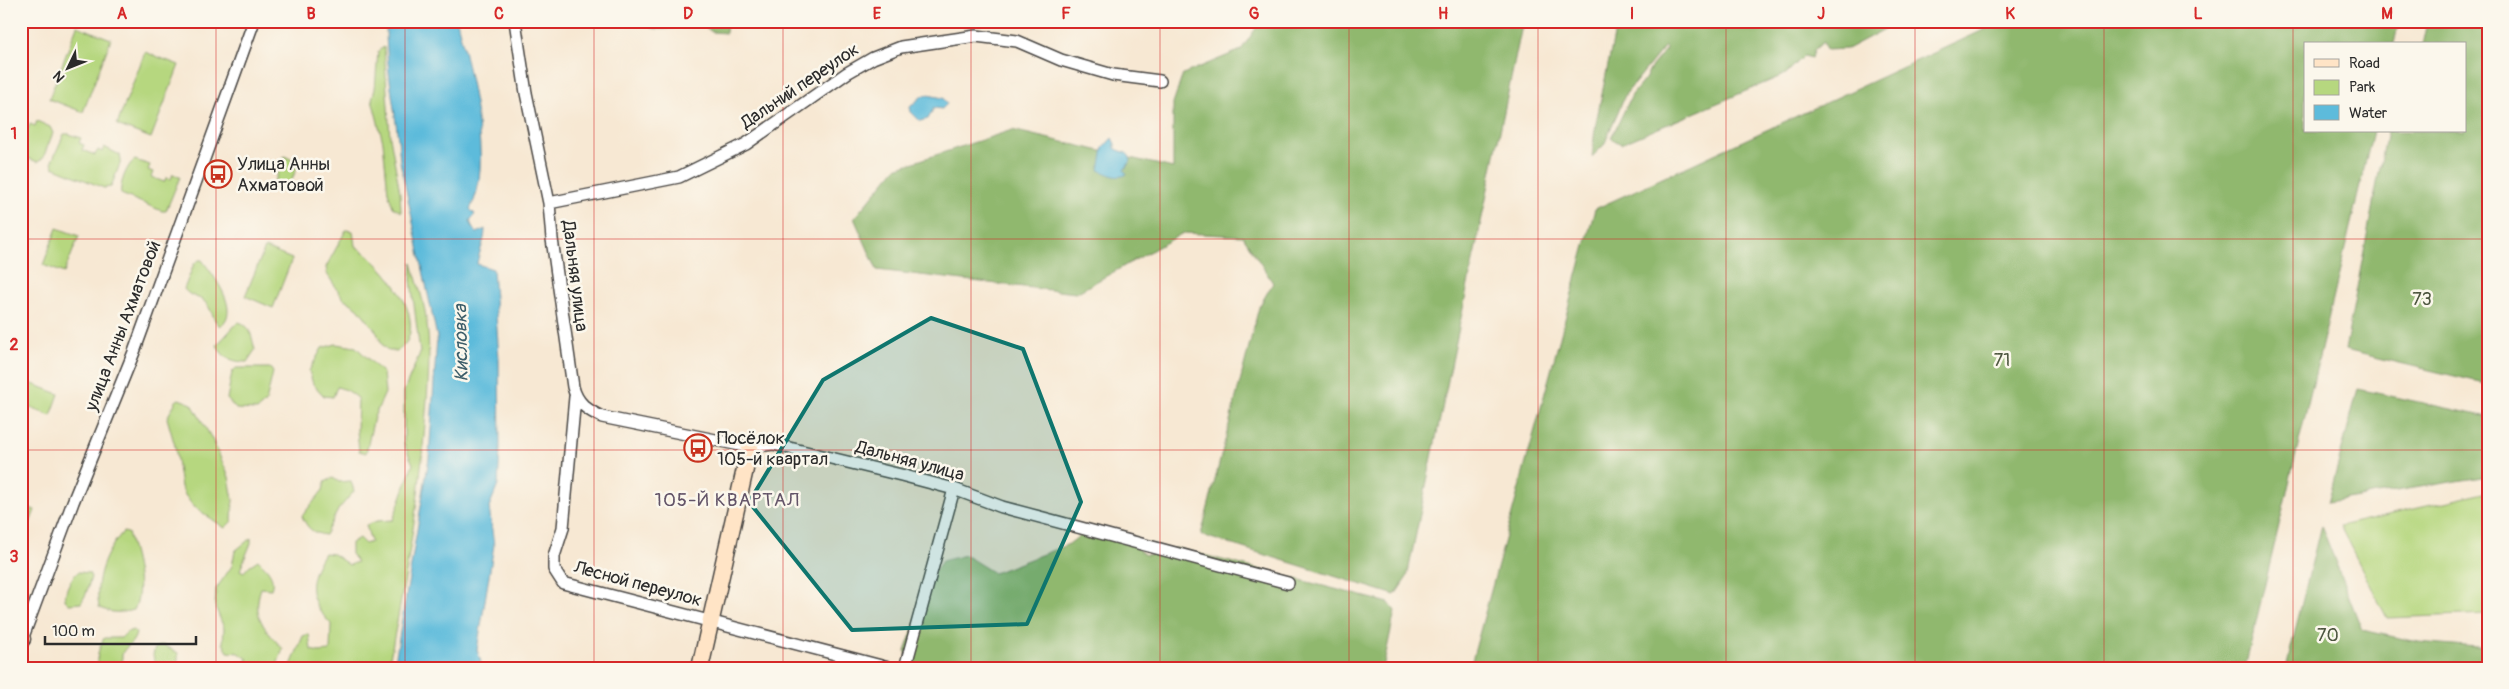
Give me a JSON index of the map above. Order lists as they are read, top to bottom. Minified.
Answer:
{"streets":{"street":["Дальний переулок","Дальняя улица","улица Анны Ахматовой","Лесной переулок"]},"crossings":[["Дальний переулок","Дальняя улица"],["Дальняя улица","Лесной переулок"]],"districts":["105-Й КВАРТАЛ"],"water":["Кисловка"],"parks":["73","71","70"],"places":{"bus stop":["Улица Анны Ахматовой","Посёлок 105-й квартал"]},"legend":["Road","Park","Water"],"scale_bar":"100 m","north":"bottom left","grid":{"columns":["A","B","C","D","E","F","G","H","I","J","K","L","M"],"rows":["1","2","3"]}}
